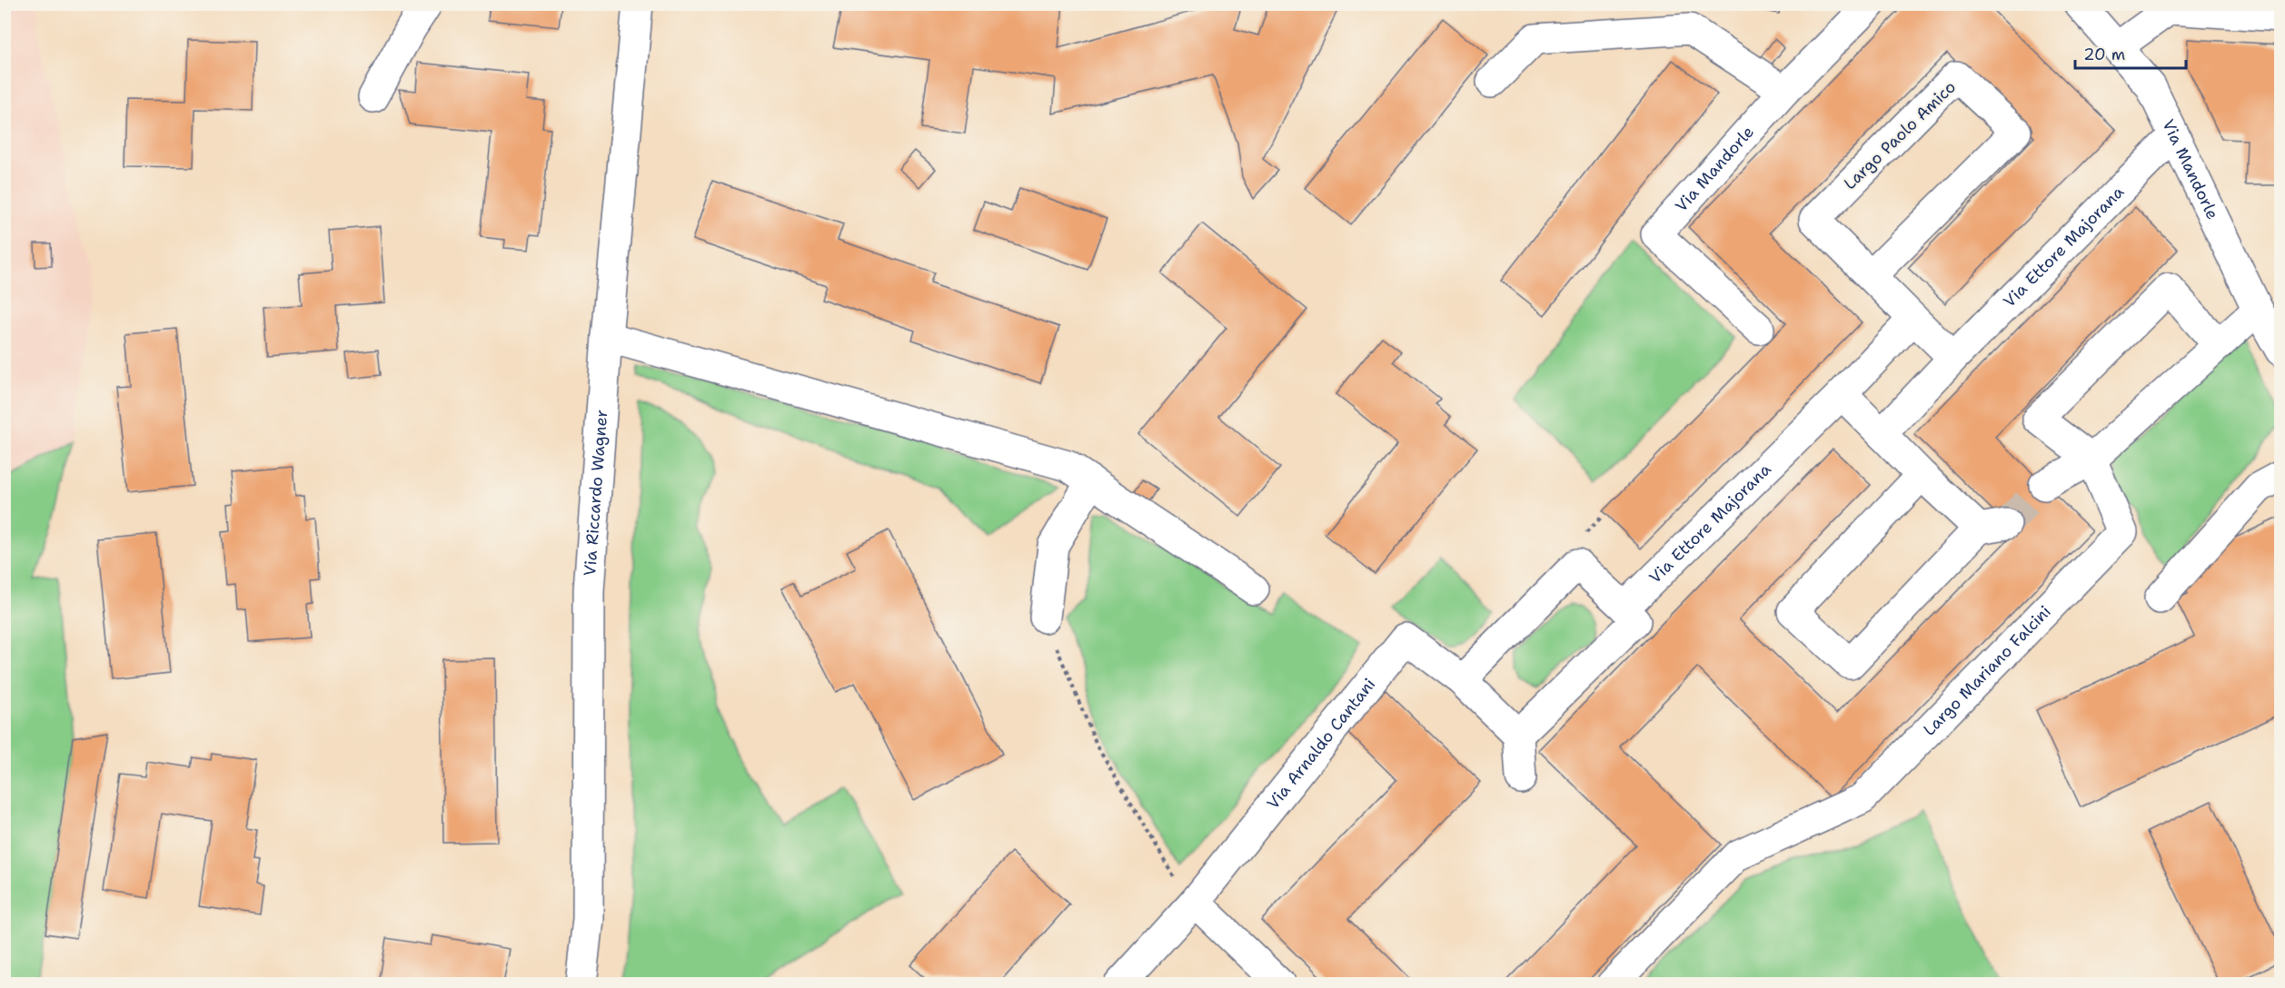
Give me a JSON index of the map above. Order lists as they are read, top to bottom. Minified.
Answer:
{"streets":{"street":["Largo Paolo Amico","Via Mandorle","Via Ettore Majorana","Via Riccardo Wagner","Largo Mariano Falcini","Via Arnaldo Cantani"]},"crossings":[["Via Mandorle","Via Ettore Majorana"]],"scale_bar":"20 m"}
